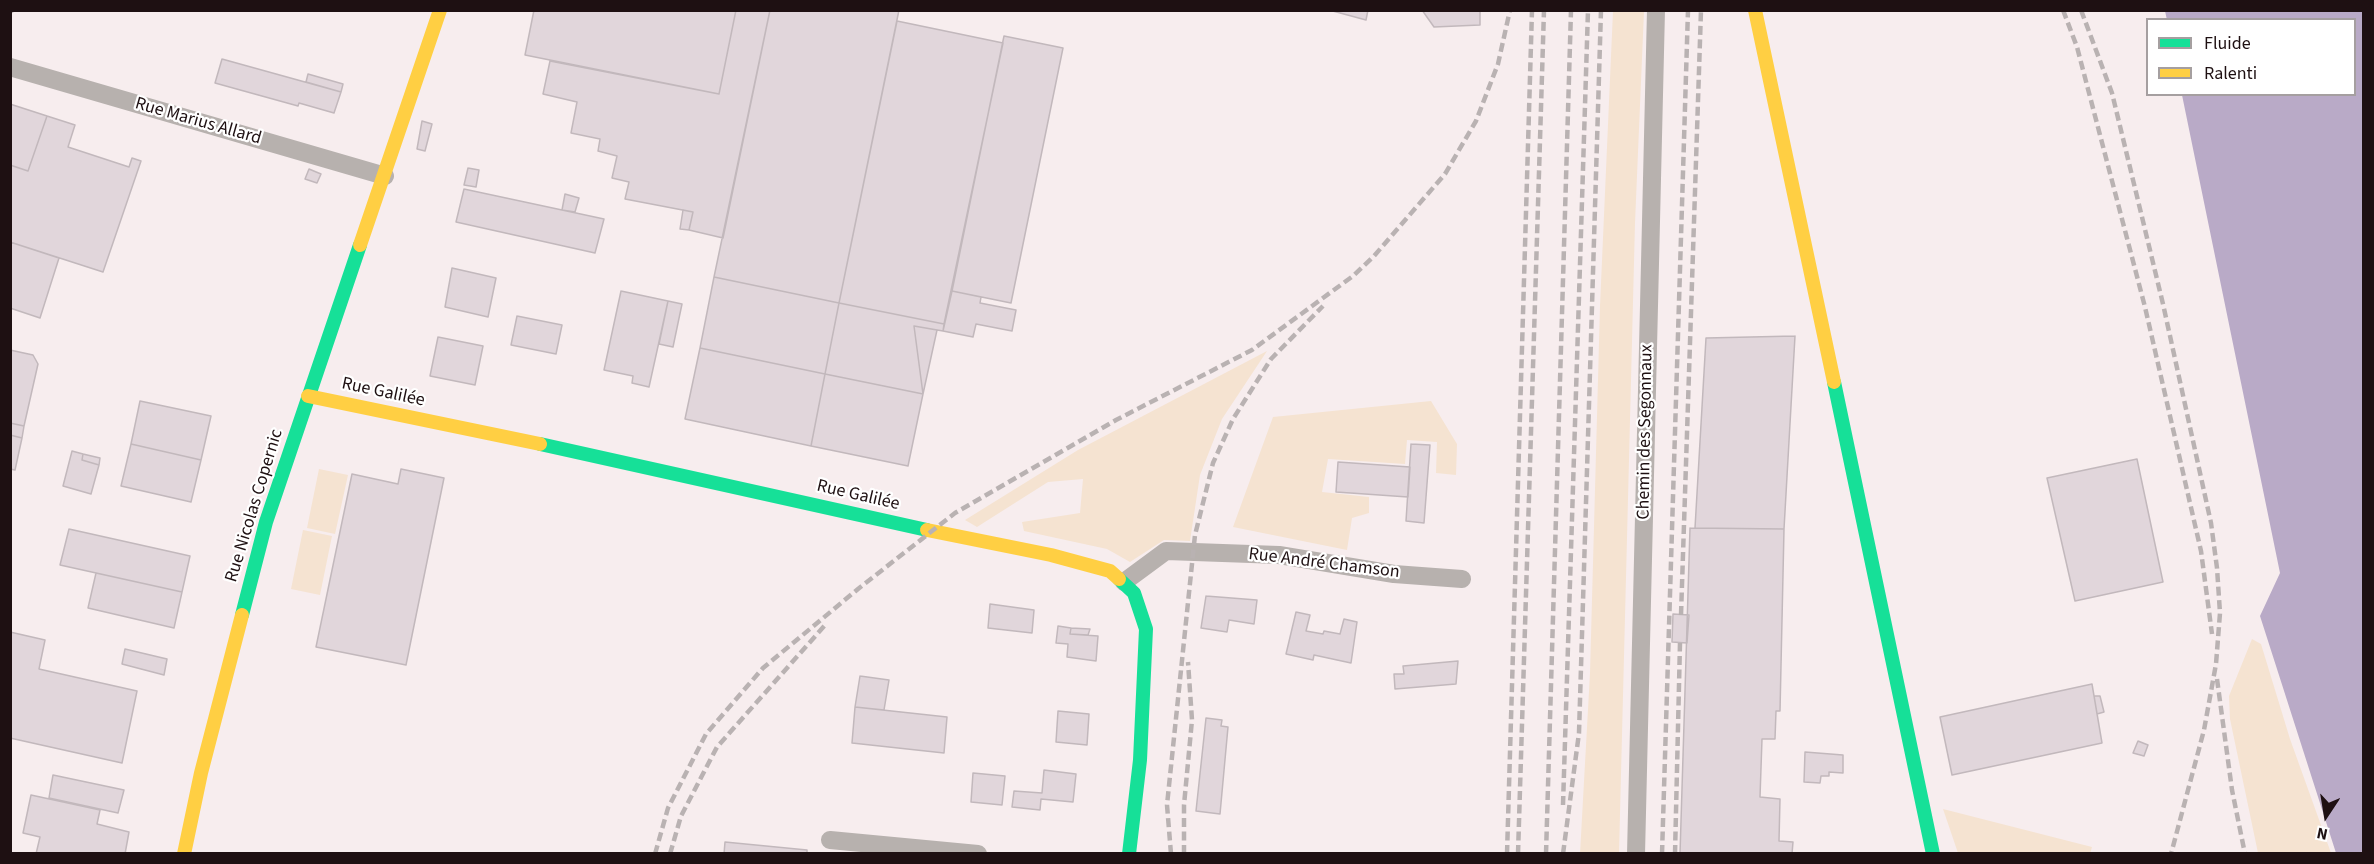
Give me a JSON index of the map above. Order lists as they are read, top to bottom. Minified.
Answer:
{"streets":{"street":["Rue Marius Allard","Rue Galilée","Chemin des Segonnaux","Rue Nicolas Copernic","Rue André Chamson"]},"crossings":[["Rue Marius Allard","Rue Nicolas Copernic"],["Rue Galilée","Rue Nicolas Copernic"],["Rue Galilée","Rue André Chamson"]],"legend":["Fluide","Ralenti"],"north":"bottom"}
